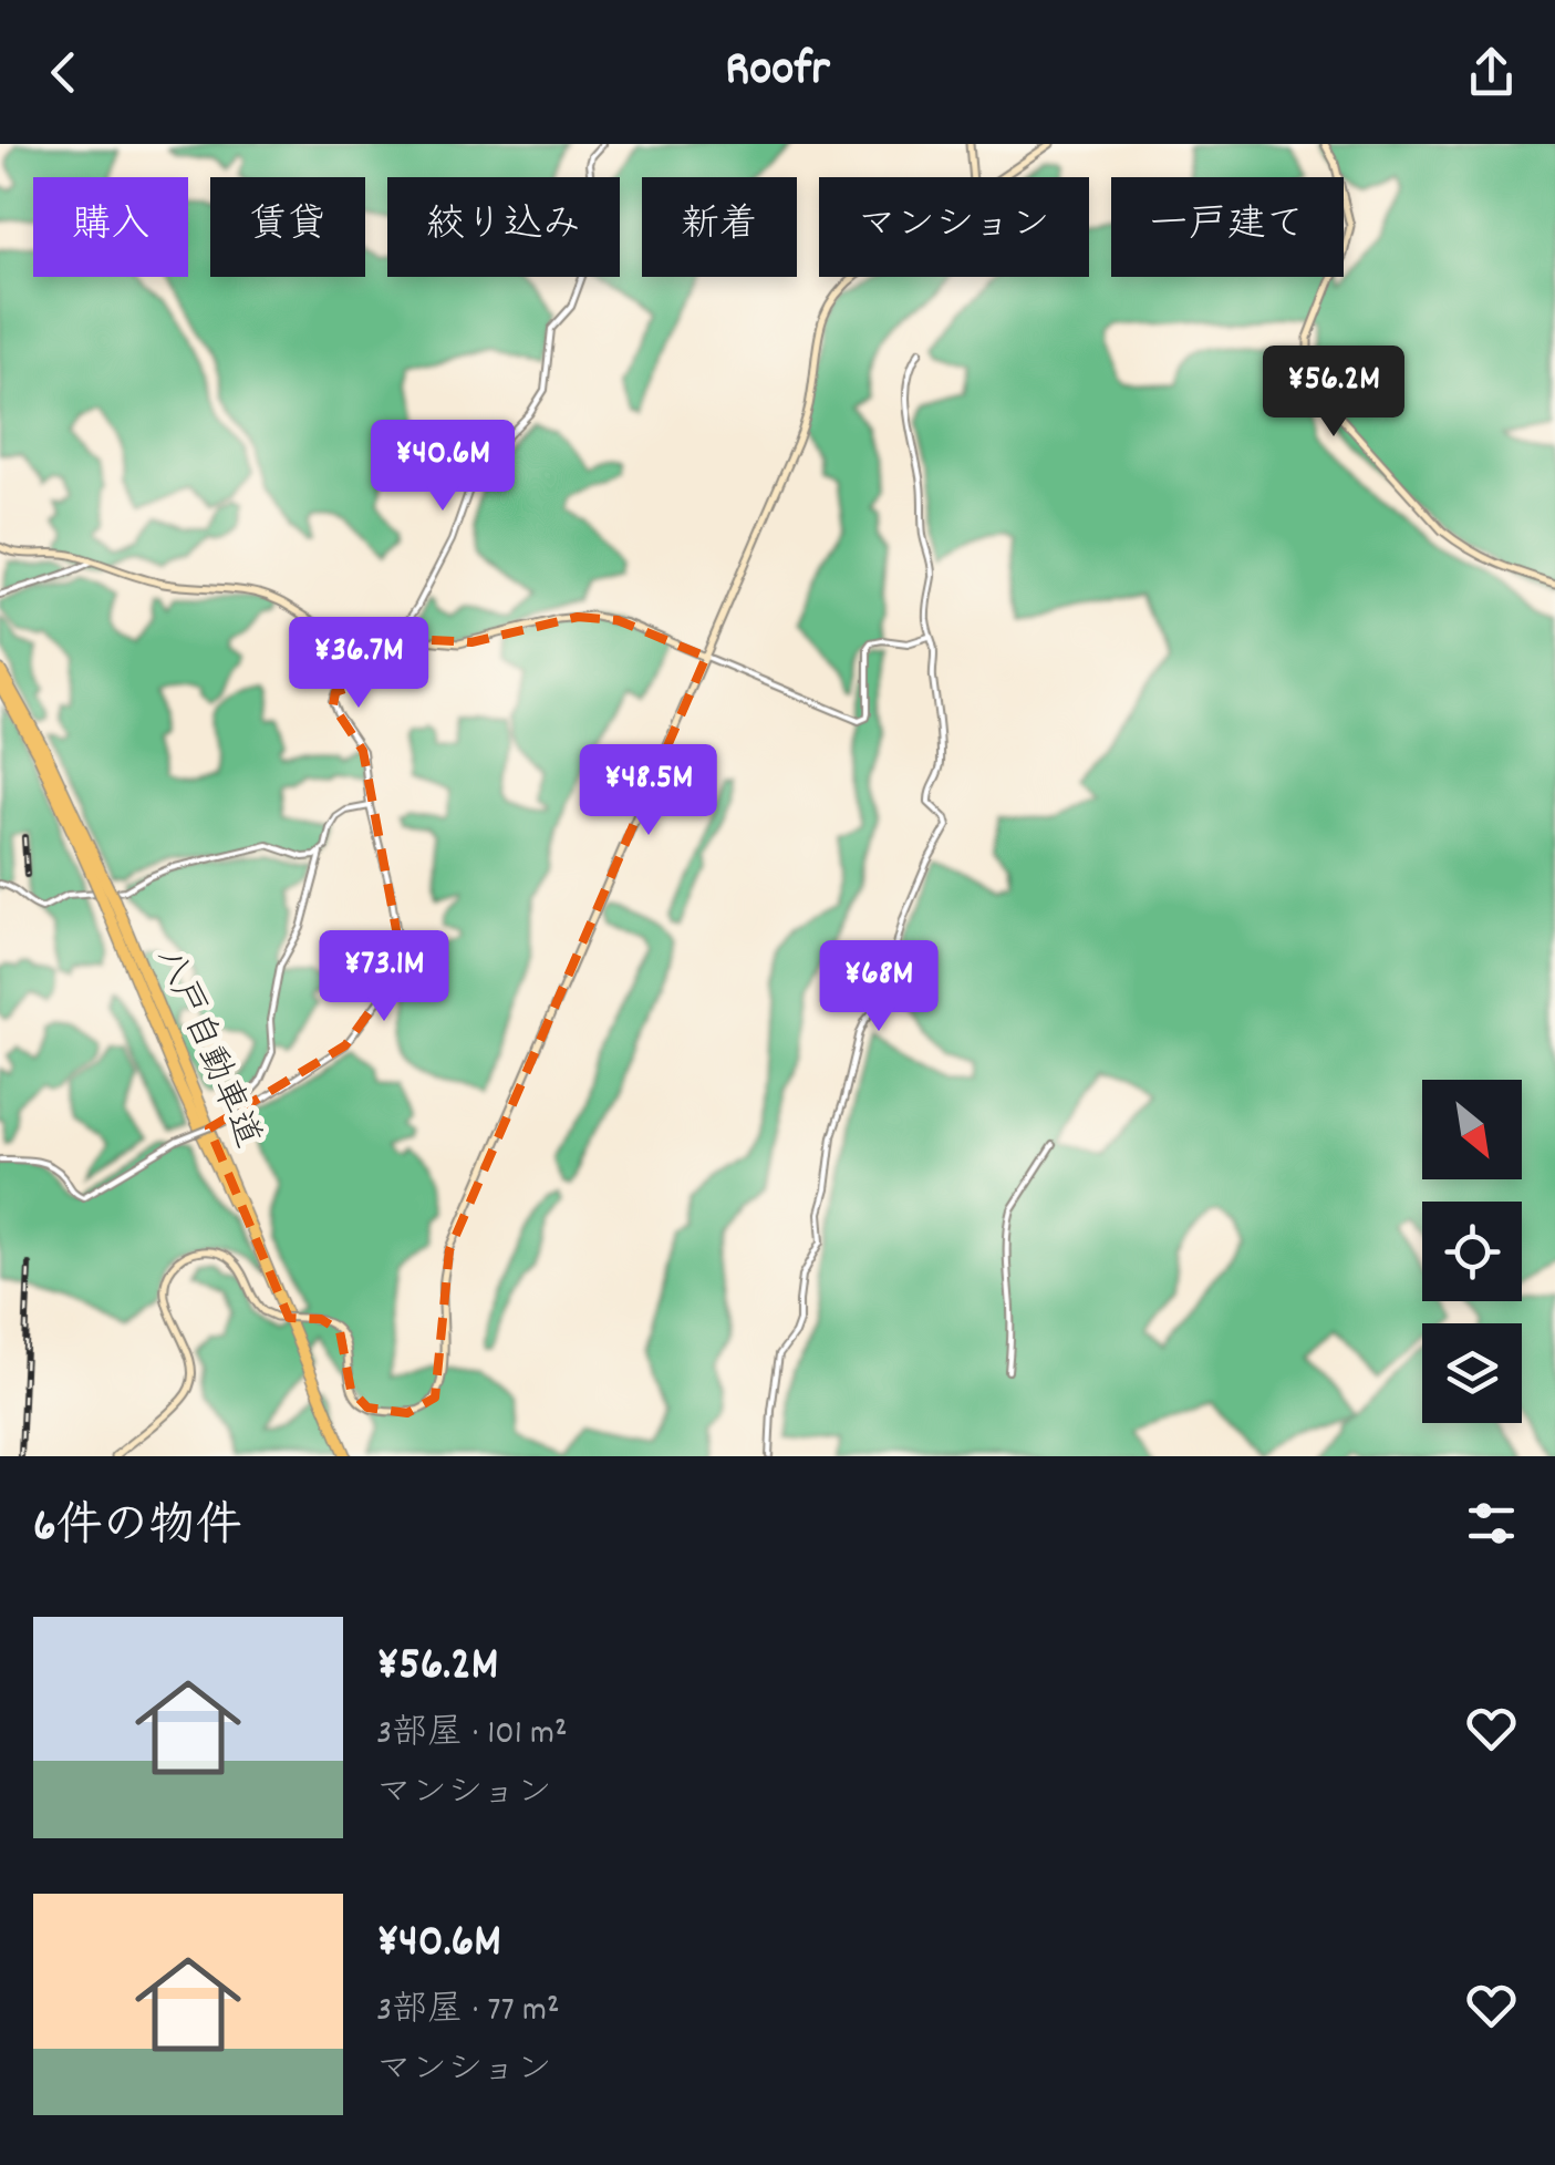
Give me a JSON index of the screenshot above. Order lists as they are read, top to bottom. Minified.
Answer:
{"streets":{"highway":["八戸自動車道"]},"north":"bottom right","page":{"header":"Roofr","chip":["購入","賃貸","絞り込み","新着","マンション","一戸建て"],"price":["¥56.2M","¥40.6M","¥36.7M","¥48.5M","¥73.1M","¥68M"],"heading":"6件の物件","list":[{"name":"¥56.2M","note":"3部屋 · 101 m² · マンション"},{"name":"¥40.6M","note":"3部屋 · 77 m² · マンション"}]}}
